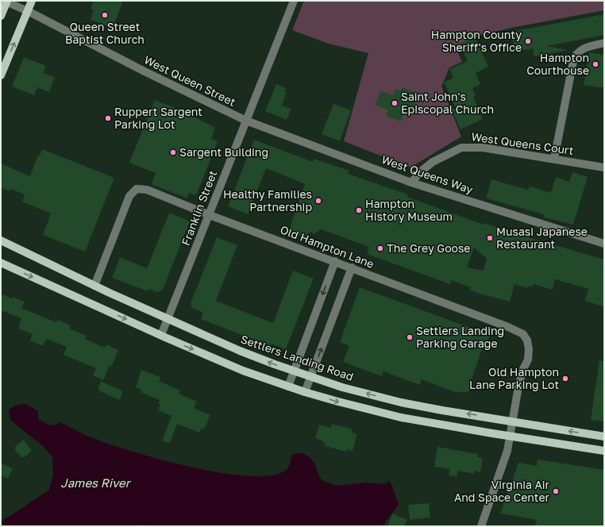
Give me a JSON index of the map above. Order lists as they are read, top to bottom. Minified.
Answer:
{"streets":{"main road":["Settlers Landing Road"],"street":["West Queen Street","West Queens Court","West Queens Way","Franklin Street","Old Hampton Lane"]},"crossings":[["West Queen Street","West Queens Way"],["West Queen Street","Franklin Street"],["West Queens Court","West Queens Way"],["West Queens Way","Franklin Street"],["Franklin Street","Old Hampton Lane"],["Franklin Street","Settlers Landing Road"],["Old Hampton Lane","Settlers Landing Road"]],"water":["James River"],"places":["Queen Street Baptist Church","Hampton County Sheriff's Office","Hampton Courthouse","Saint John's Episcopal Church","Ruppert Sargent Parking Lot","Sargent Building","Healthy Families Partnership","Hampton History Museum","Musasi Japanese Restaurant","The Grey Goose","Settlers Landing Parking Garage","Old Hampton Lane Parking Lot","Virginia Air And Space Center"]}
